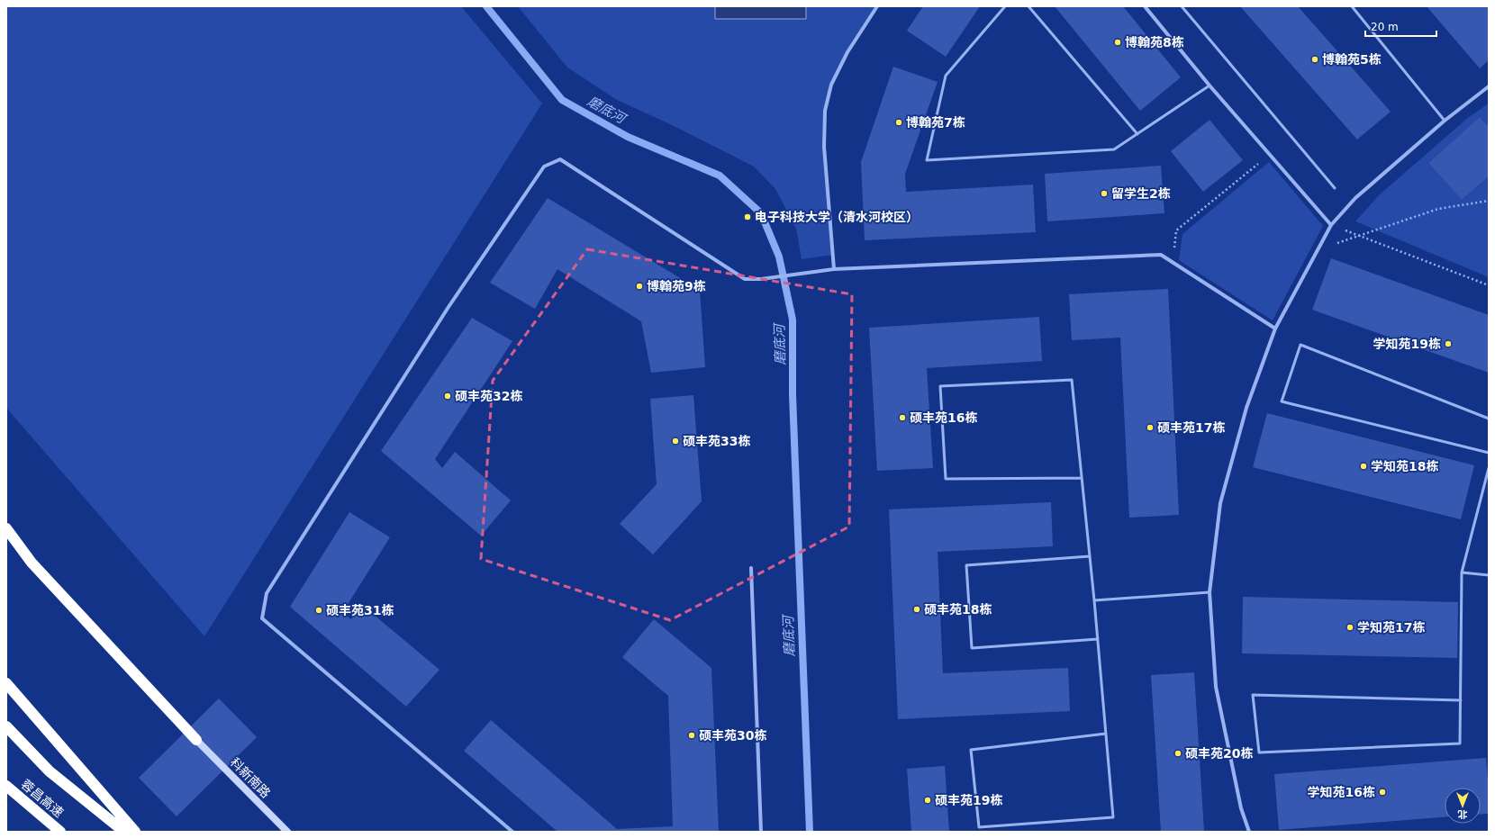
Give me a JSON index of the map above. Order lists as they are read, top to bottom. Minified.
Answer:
{"streets":{"highway":["蓉昌高速"],"main road":["科新南路"]},"water":["磨底河"],"places":["博翰苑8栋","博翰苑5栋","博翰苑7栋","留学生2栋","电子科技大学（清水河校区）","博翰苑9栋","学知苑19栋","硕丰苑32栋","硕丰苑16栋","硕丰苑17栋","硕丰苑33栋","学知苑18栋","硕丰苑18栋","硕丰苑31栋","学知苑17栋","硕丰苑30栋","硕丰苑20栋","学知苑16栋","硕丰苑19栋"],"scale_bar":"20 m","north":"bottom"}
